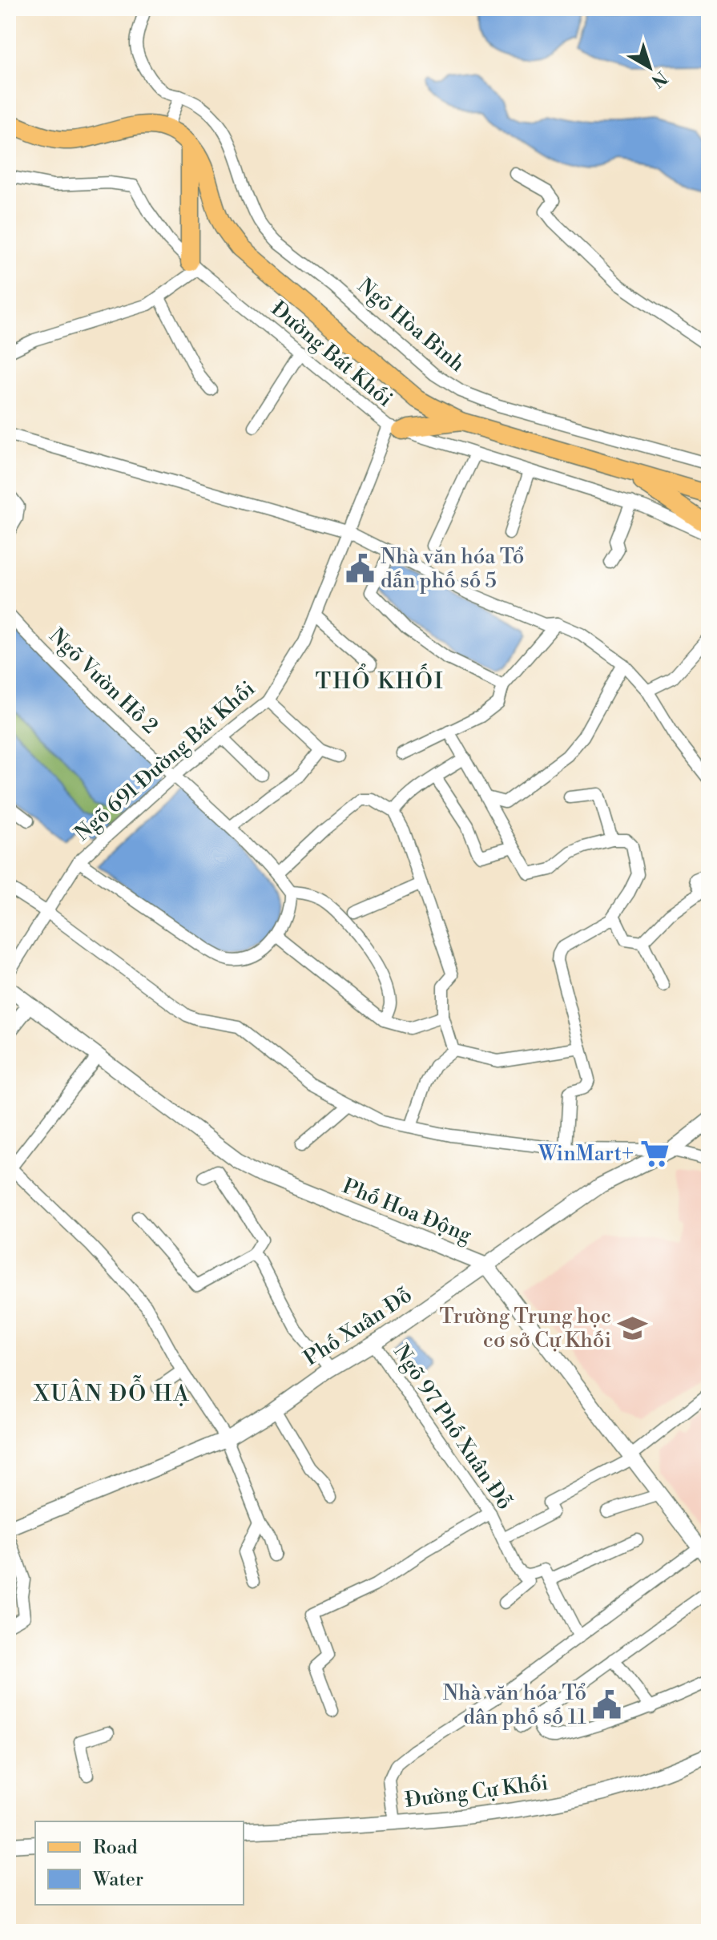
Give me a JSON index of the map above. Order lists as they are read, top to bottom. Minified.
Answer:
{"streets":{"street":["Ngõ Hòa Bình","Đường Bát Khối","Ngõ Vườn Hồ 2","Ngõ 691 Đường Bát Khối","Phố Hoa Động","Phố Xuân Đỗ","Ngõ 97 Phố Xuân Đỗ","Đường Cự Khối"]},"crossings":[["Đường Bát Khối","Ngõ 691 Đường Bát Khối"],["Ngõ Vườn Hồ 2","Ngõ 691 Đường Bát Khối"],["Phố Hoa Động","Phố Xuân Đỗ"],["Phố Xuân Đỗ","Ngõ 97 Phố Xuân Đỗ"]],"districts":["THỔ KHỐI","XUÂN ĐỖ HẠ"],"places":{"public building":["Nhà văn hóa Tổ dấn phố số 5","Nhà văn hóa Tổ dân phố số 11"],"supermarket":["WinMart+"],"school or university":["Trường Trung học cơ sở Cự Khối"]},"legend":["Road","Water"],"north":"bottom right"}
